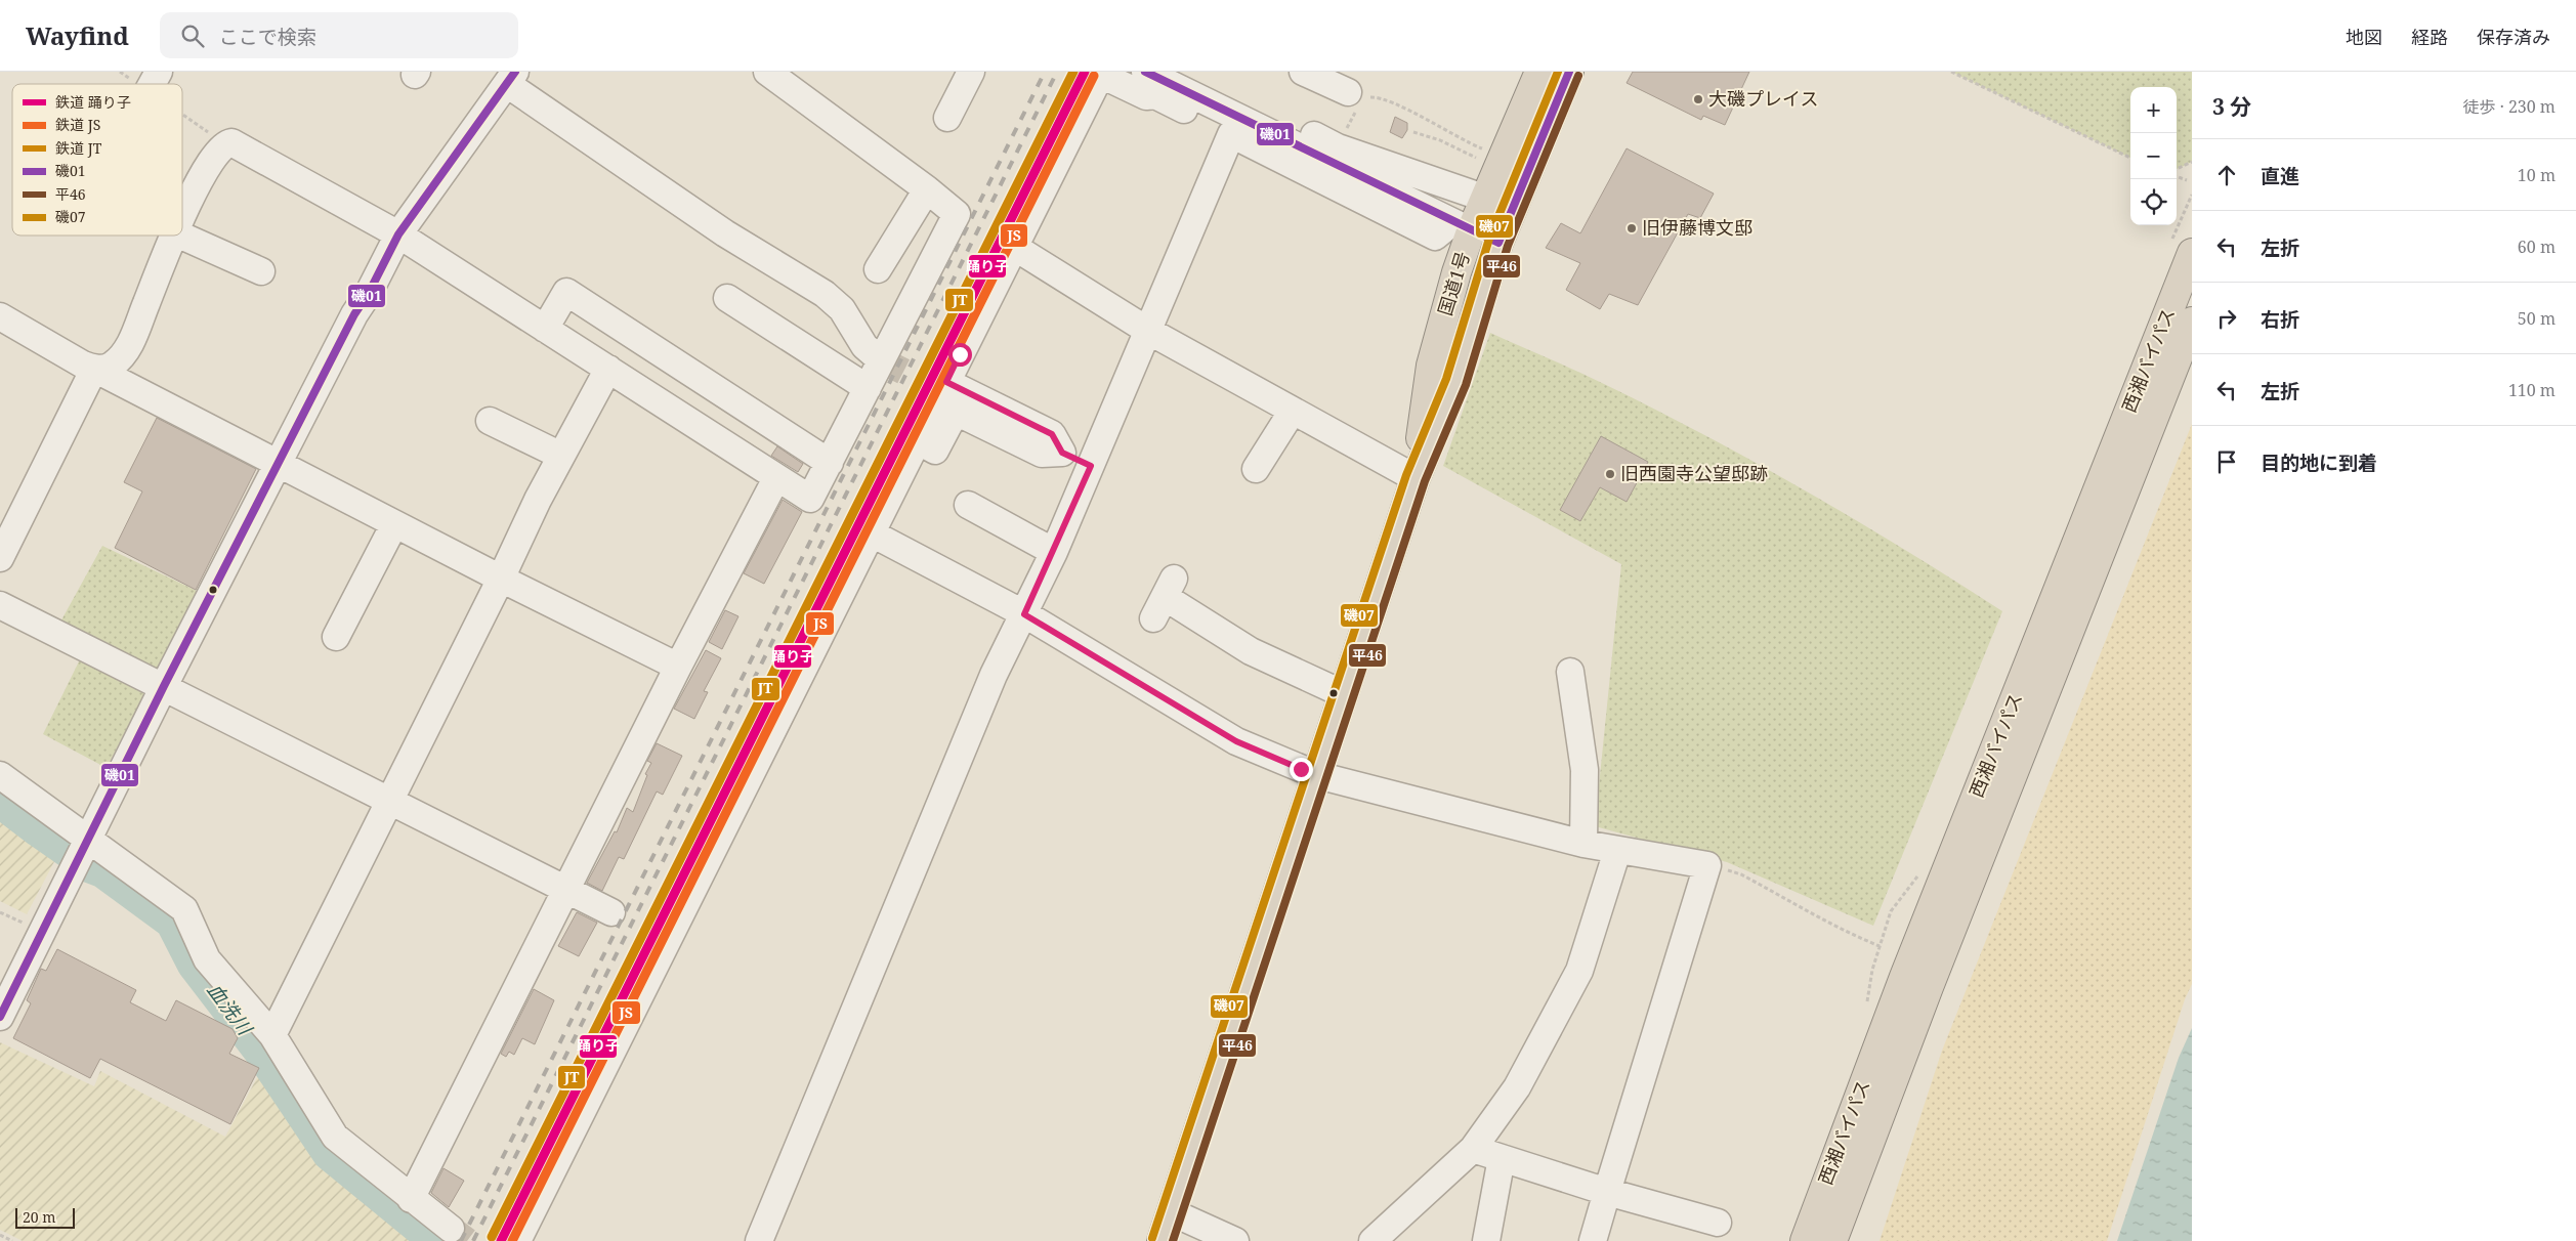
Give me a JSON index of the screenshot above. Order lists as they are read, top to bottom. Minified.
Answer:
{"streets":{"highway":["国道1号","西湘バイパス"]},"water":["血洗川"],"places":["大磯プレイス","旧伊藤博文邸","旧西園寺公望邸跡"],"lines":["rail line 踊り子","rail line JT","transit line 磯01","transit line 磯07","rail line JS","transit line 平46"],"legend":["鉄道 踊り子","鉄道 JS","鉄道 JT","磯01","平46","磯07"],"scale_bar":"20 m","page":{"header":"Wayfind","search":"ここで検索","nav":["地図","経路","保存済み"],"heading":["3 分","徒歩 · 230 m"],"map_buttons":["+","−"],"list":[["直進","10 m"],["左折","60 m"],["右折","50 m"],["左折","110 m"],"目的地に到着"],"scale":"20 m"}}
